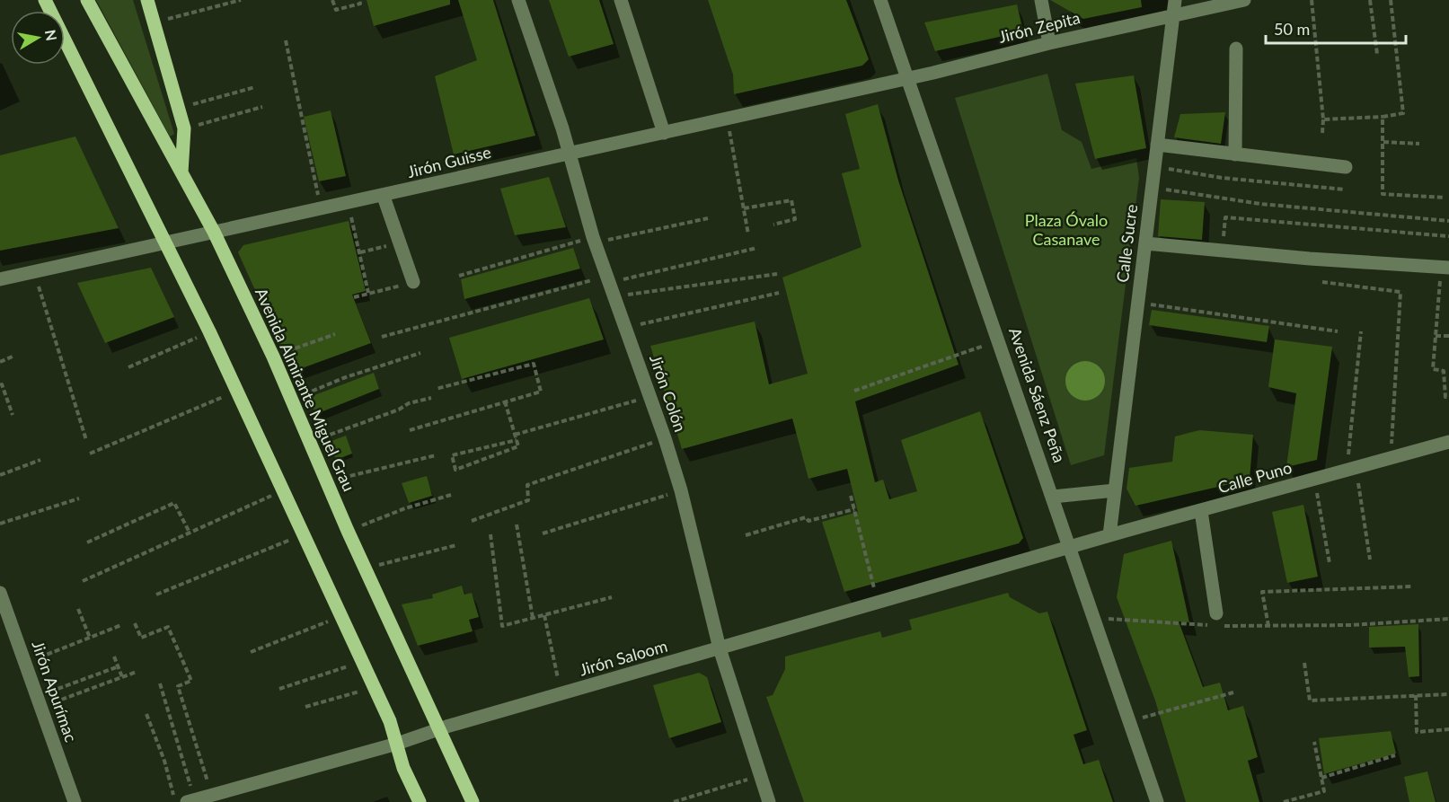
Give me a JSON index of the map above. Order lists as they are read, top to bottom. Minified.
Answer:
{"streets":{"main road":["Avenida Almirante Miguel Grau"],"street":["Jirón Zepita","Jirón Guisse","Calle Sucre","Jirón Colón","Avenida Sáenz Peña","Calle Puno","Jirón Saloom","Jirón Apurímac"]},"crossings":[["Jirón Zepita","Jirón Guisse"],["Jirón Zepita","Calle Sucre"],["Jirón Zepita","Avenida Sáenz Peña"],["Jirón Guisse","Avenida Almirante Miguel Grau"],["Jirón Guisse","Jirón Colón"],["Jirón Guisse","Avenida Sáenz Peña"],["Calle Sucre","Calle Puno"],["Avenida Almirante Miguel Grau","Jirón Saloom"],["Jirón Colón","Jirón Saloom"],["Avenida Sáenz Peña","Calle Puno"],["Avenida Sáenz Peña","Jirón Saloom"],["Calle Puno","Jirón Saloom"]],"parks":["Plaza Óvalo Casanave"],"scale_bar":"50 m","north":"right"}
